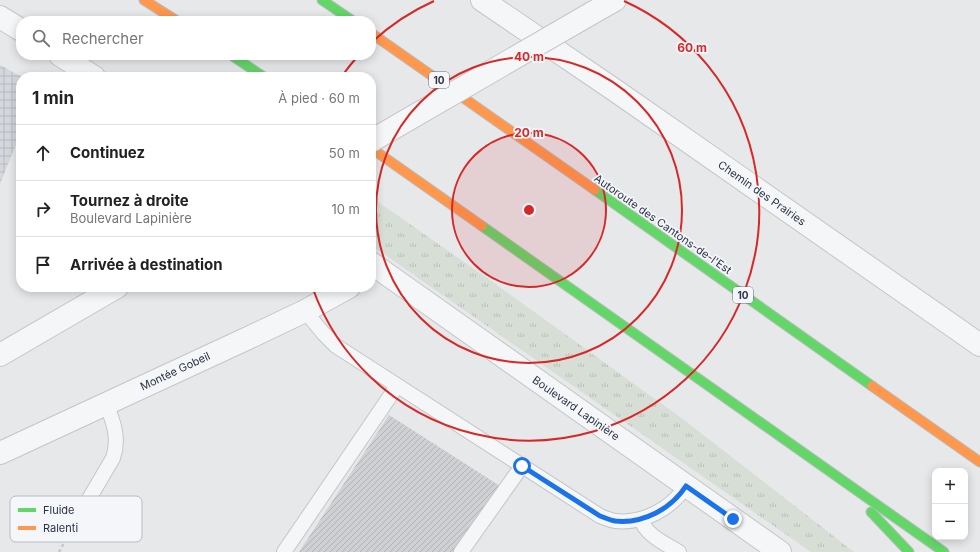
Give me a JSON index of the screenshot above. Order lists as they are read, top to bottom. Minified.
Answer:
{"streets":{"highway":["10","Autoroute des Cantons-de-l'Est"],"street":["Chemin des Prairies","Montée Gobeil","Boulevard Lapinière"]},"legend":["Fluide","Ralenti"],"page":{"search":"Rechercher","heading":["1 min","À pied · 60 m"],"list":[["Continuez","50 m"],["Tournez à droite","Boulevard Lapinière","10 m"],"Arrivée à destination"],"map_buttons":["+","−"]},"rings":["60 m","40 m","20 m"]}
